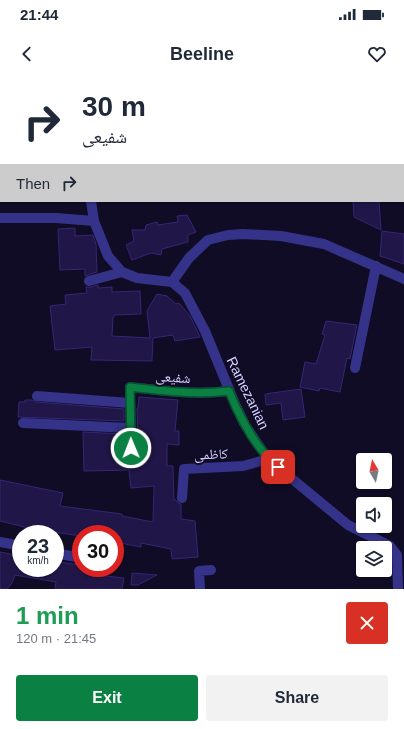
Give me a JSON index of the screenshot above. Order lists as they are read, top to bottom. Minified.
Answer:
{"streets":{"street":["شفیعی","Ramezanian","کاظمی"]},"crossings":[["شفیعی","Ramezanian"],["Ramezanian","کاظمی"]],"north":"top","page":{"status":"21:44","header":"Beeline","turn":["30 m","شفیعی"],"then":"Then","speed":"23 km/h","limit":"30","heading":["1 min","120 m · 21:45"],"buttons":["Exit","Share"]}}
